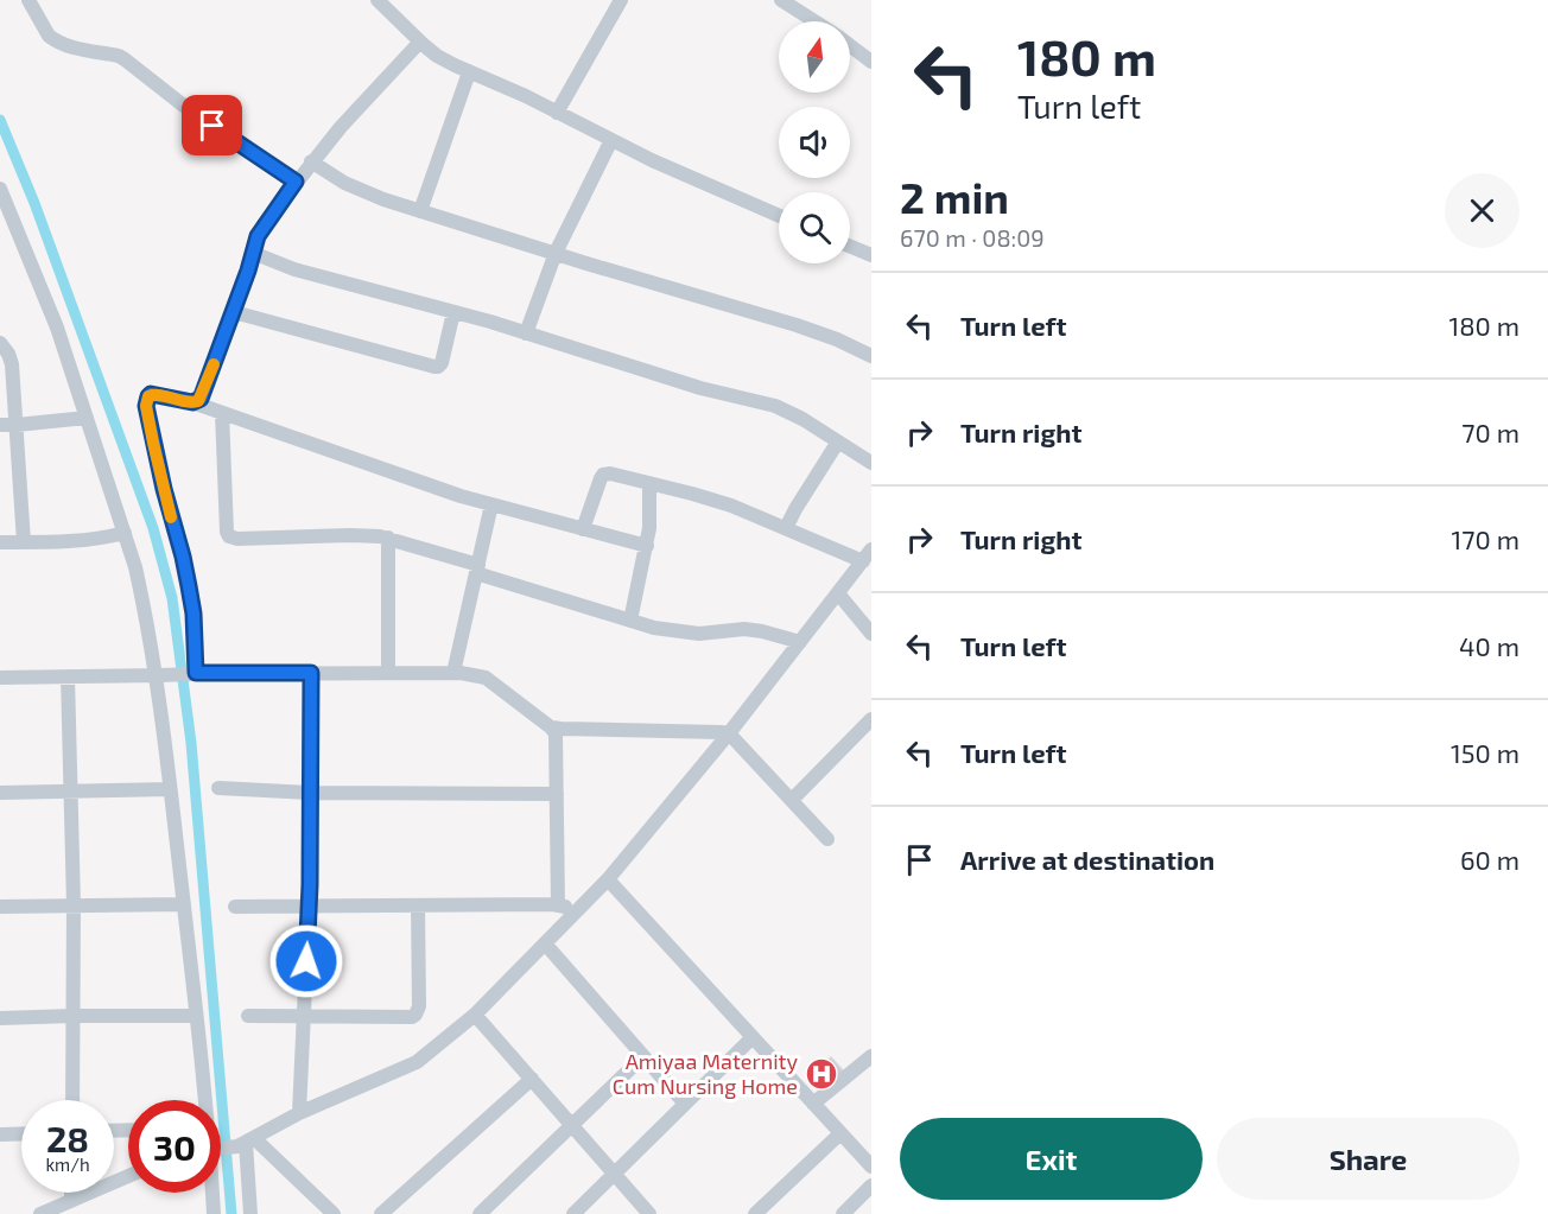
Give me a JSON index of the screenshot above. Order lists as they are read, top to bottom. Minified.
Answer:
{"places":{"hospital":["Amiyaa Maternity Cum Nursing Home"]},"north":"top","page":{"turn":["180 m","Turn left"],"heading":["2 min","670 m · 08:09"],"list":[{"name":"Turn left","value":"180 m"},{"name":"Turn right","value":"70 m"},{"name":"Turn right","value":"170 m"},{"name":"Turn left","value":"40 m"},{"name":"Turn left","value":"150 m"},{"name":"Arrive at destination","value":"60 m"}],"speed":"28 km/h","limit":"30","buttons":["Exit","Share"]}}
